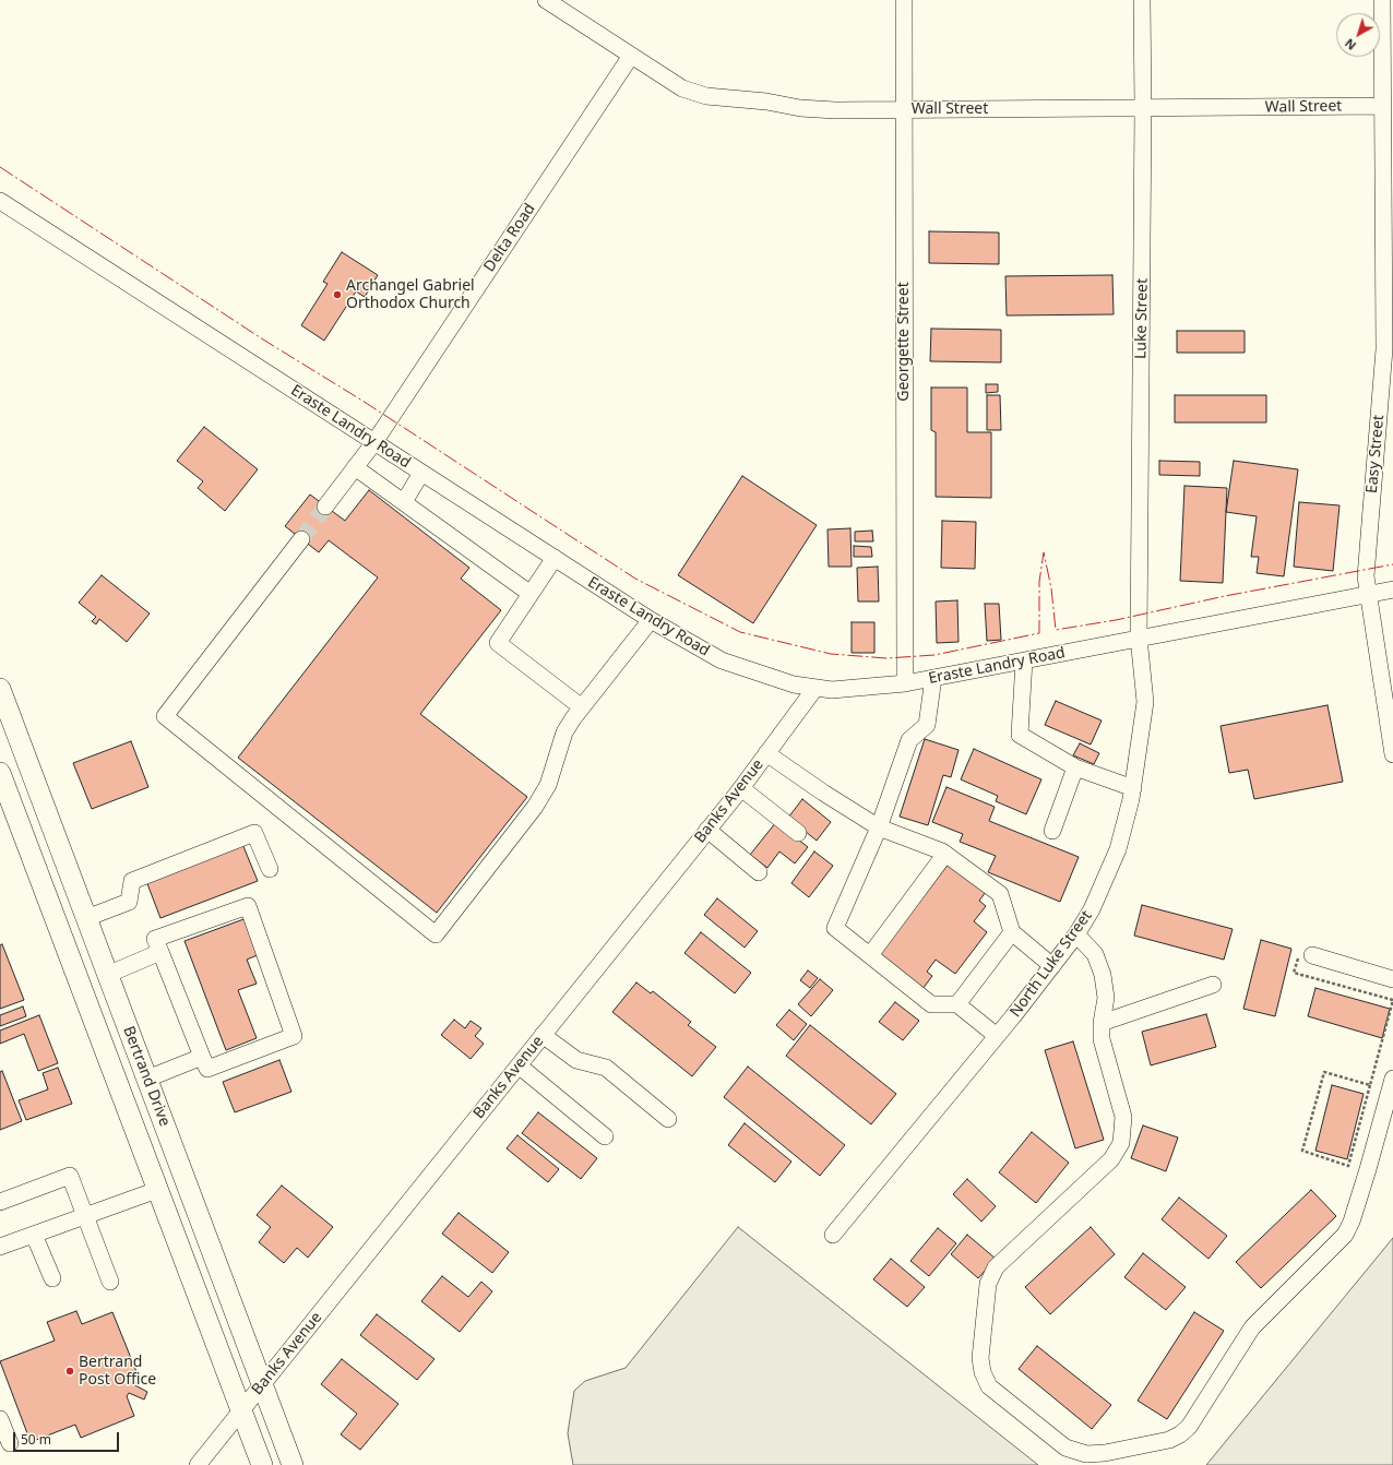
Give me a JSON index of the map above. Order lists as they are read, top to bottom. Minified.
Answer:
{"streets":{"main road":["Bertrand Drive"],"street":["Wall Street","Delta Road","Luke Street","Georgette Street","Eraste Landry Road","Easy Street","Banks Avenue","North Luke Street"]},"crossings":[["Wall Street","Delta Road"],["Wall Street","Luke Street"],["Wall Street","Georgette Street"],["Wall Street","Easy Street"],["Delta Road","Eraste Landry Road"],["Luke Street","Eraste Landry Road"],["Luke Street","North Luke Street"],["Georgette Street","Eraste Landry Road"],["Eraste Landry Road","Easy Street"],["Eraste Landry Road","Banks Avenue"],["Eraste Landry Road","North Luke Street"],["Banks Avenue","Bertrand Drive"]],"places":["Archangel Gabriel Orthodox Church","Bertrand Post Office"],"scale_bar":"50 m","north":"bottom left"}
